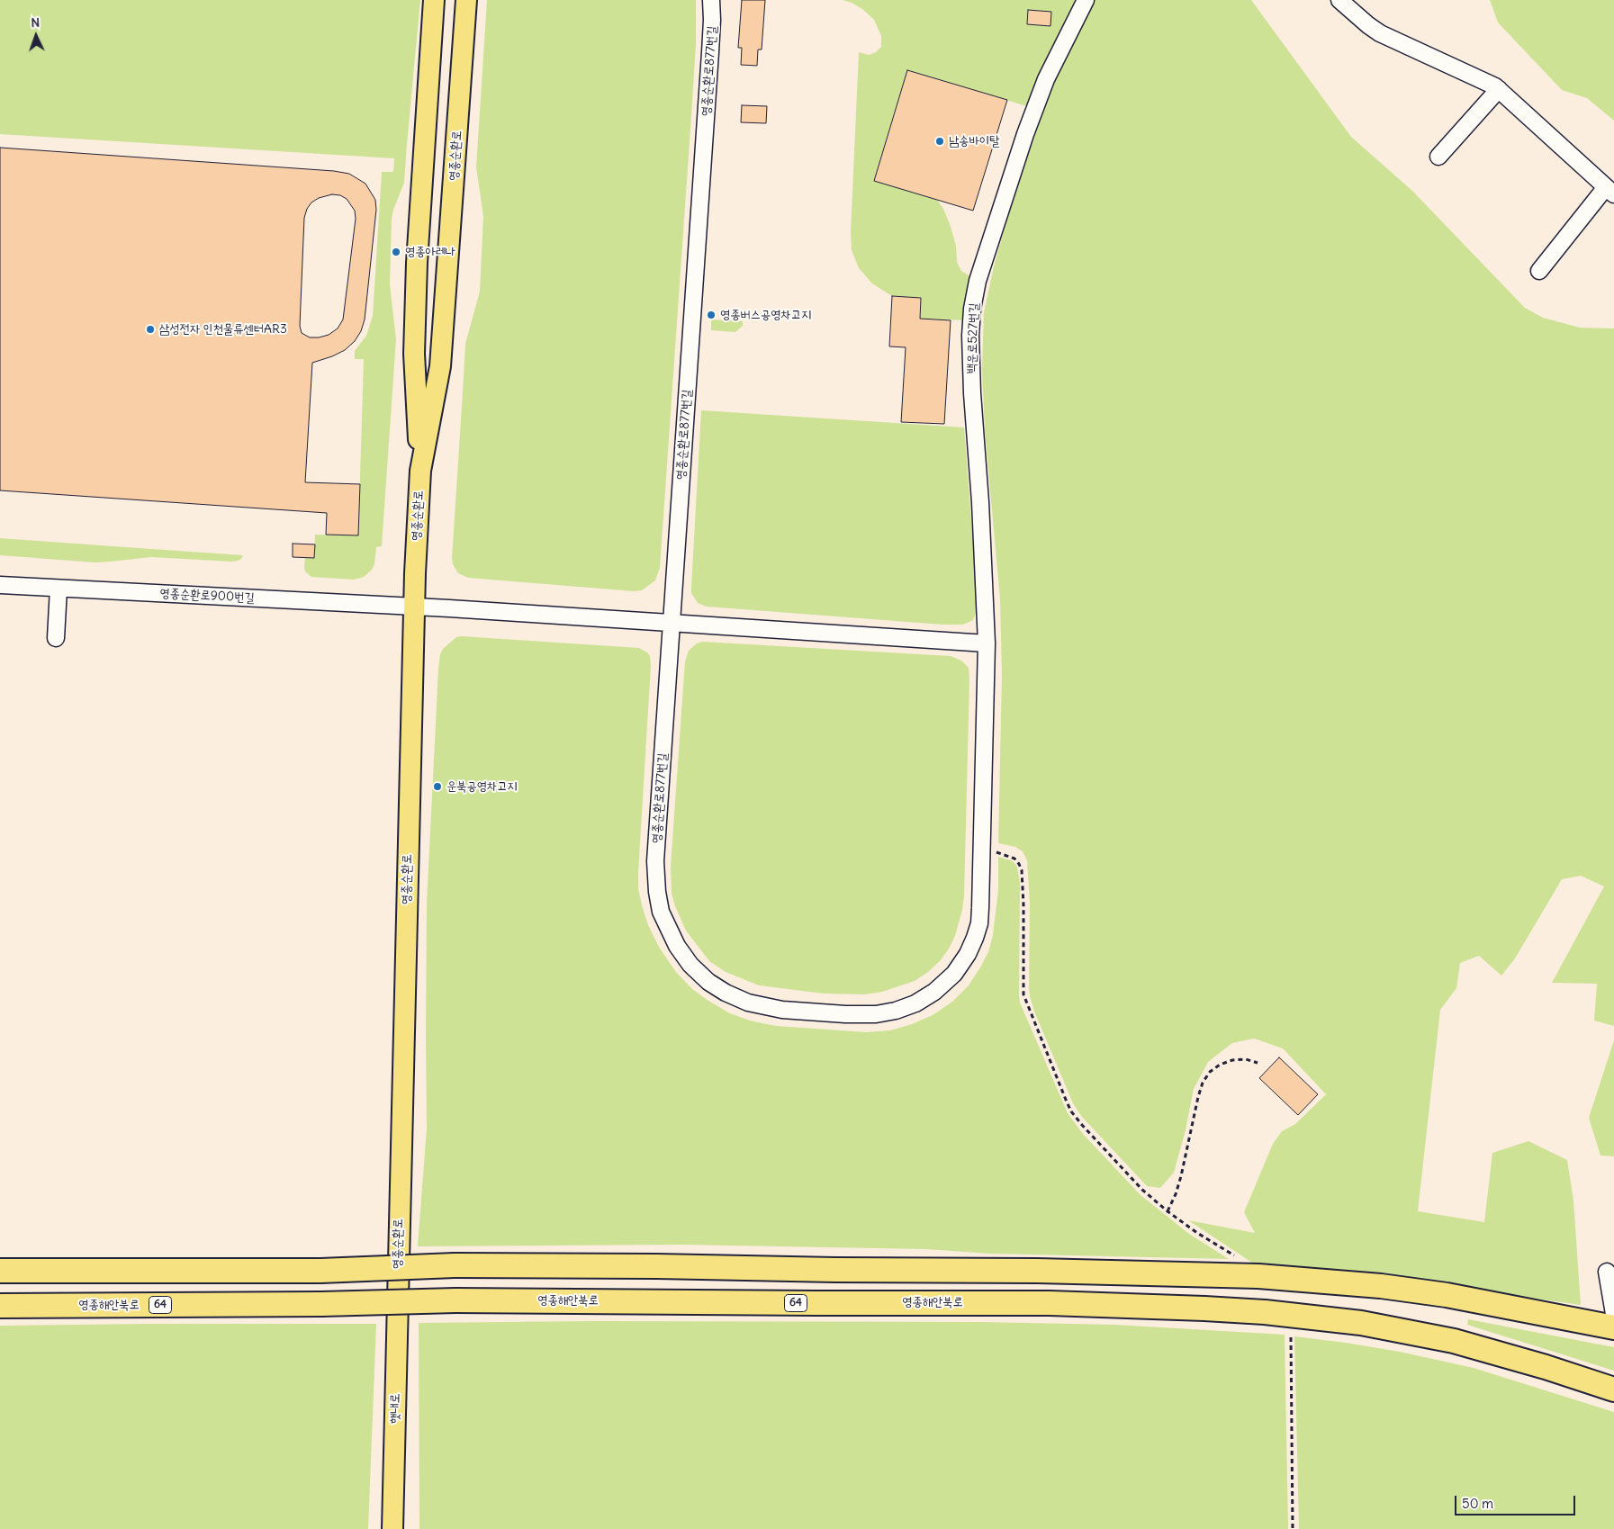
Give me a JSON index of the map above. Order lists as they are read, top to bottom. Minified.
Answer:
{"streets":{"highway":["영종해안북로","64"],"main road":["영종순환로","햇내로"],"street":["영종순환로877번길","백운로527번길","영종순환로900번길"]},"crossings":[["영종순환로877번길","백운로527번길"],["영종순환로877번길","영종순환로900번길"],["영종순환로","영종순환로900번길"],["영종순환로","햇내로"],["백운로527번길","영종순환로900번길"]],"places":["남송바이탈","영종아레나","영종버스공영차고지","삼성전자 인천물류센터AR3","운북공영차고지"],"scale_bar":"50 m","north":"top"}
